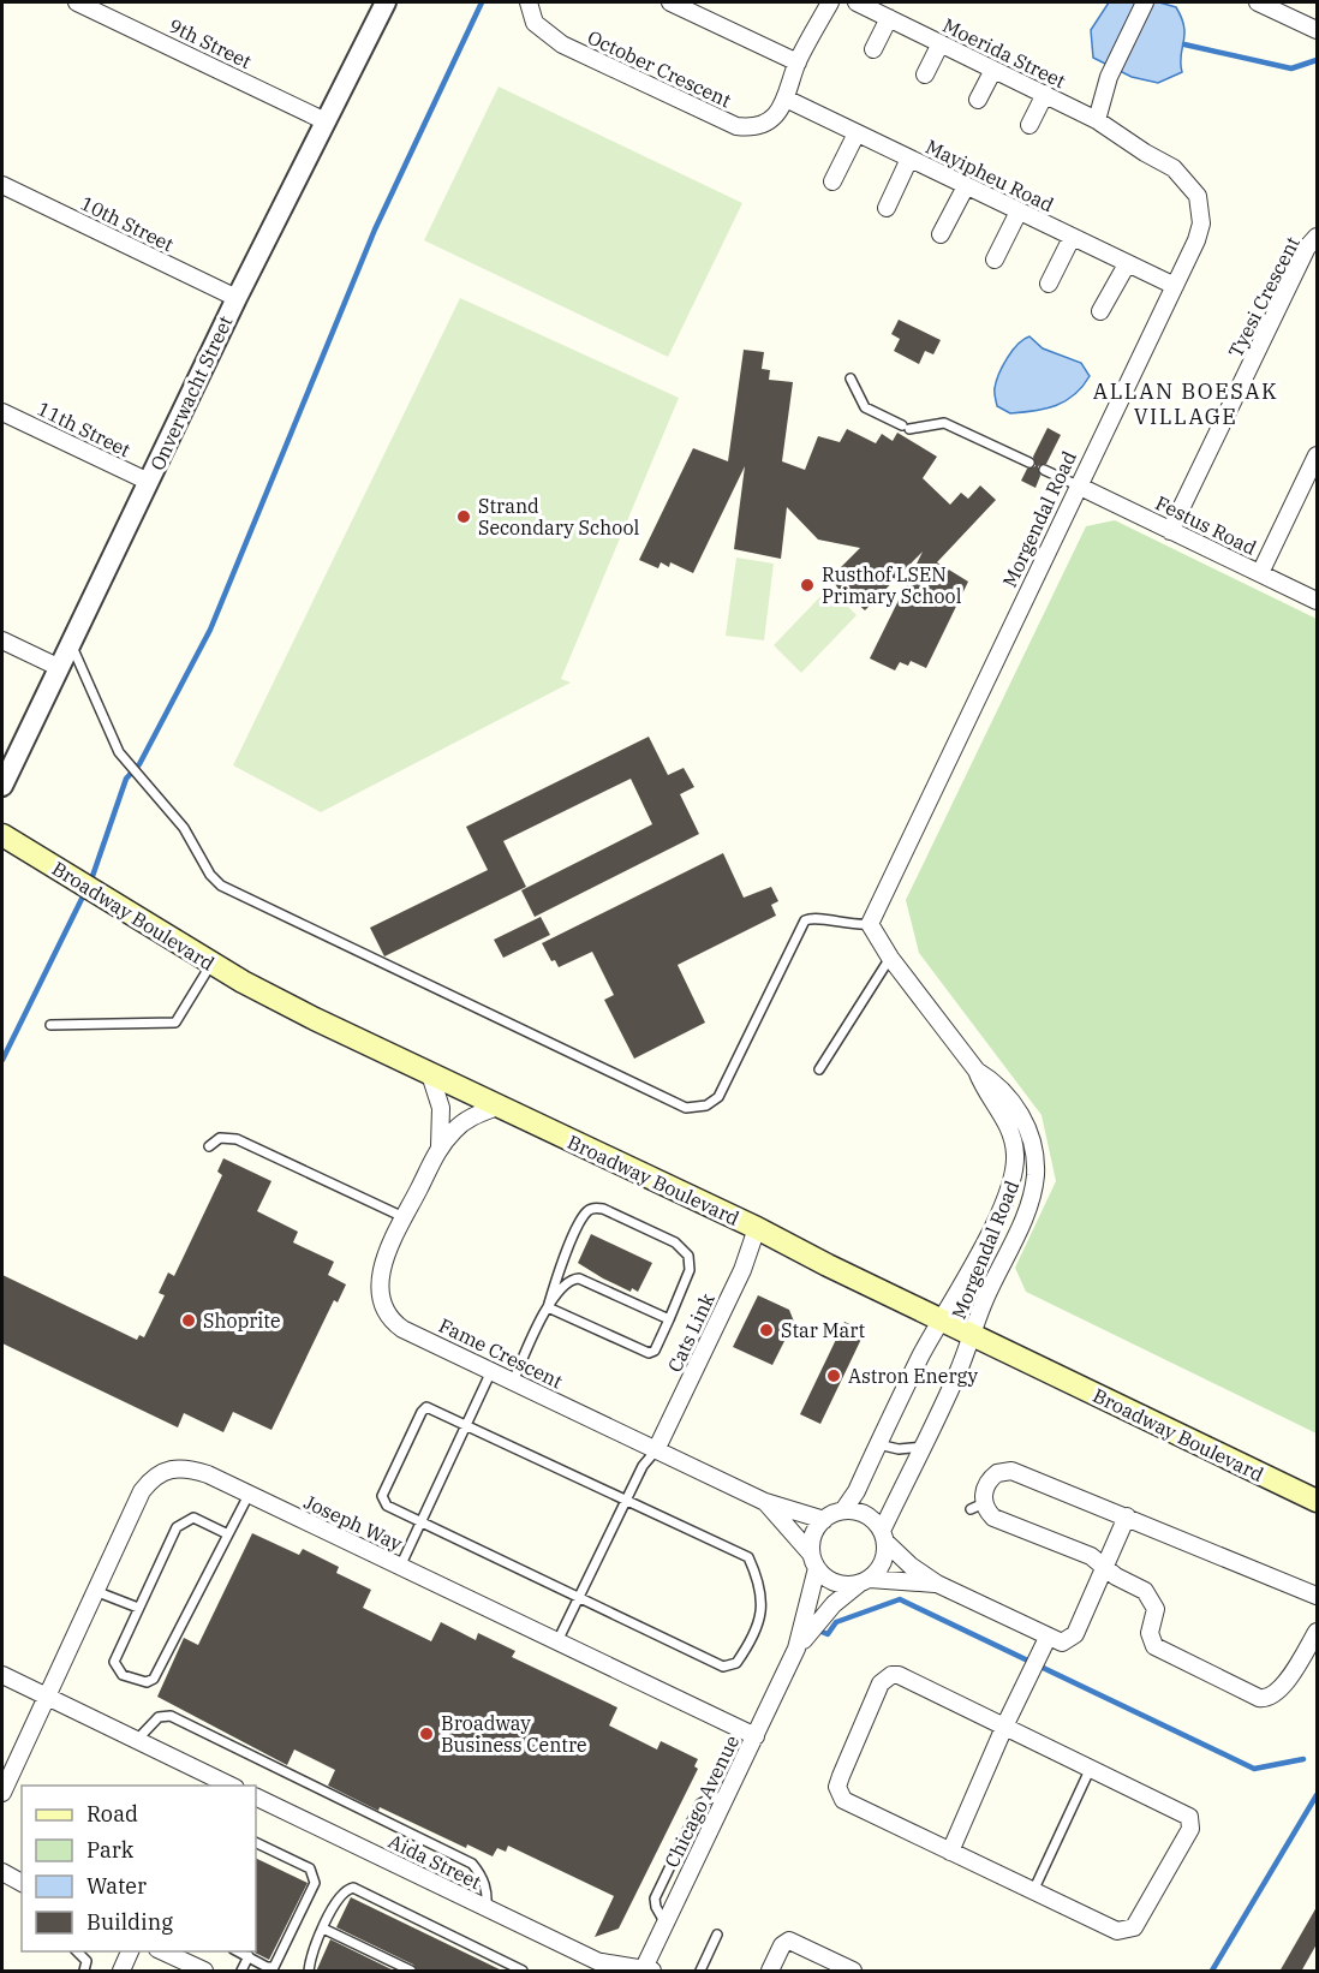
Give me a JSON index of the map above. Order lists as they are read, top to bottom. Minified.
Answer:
{"streets":{"main road":["Broadway Boulevard"],"street":["9th Street","Moerida Street","October Crescent","Mayipheu Road","10th Street","Tyesi Crescent","Onverwacht Street","11th Street","Morgendal Road","Festus Road","Cats Link","Fame Crescent","Joseph Way","Chicago Avenue","Aida Street"]},"crossings":[["9th Street","Onverwacht Street"],["Moerida Street","Morgendal Road"],["October Crescent","Mayipheu Road"],["Mayipheu Road","Morgendal Road"],["10th Street","Onverwacht Street"],["Tyesi Crescent","Festus Road"],["Onverwacht Street","11th Street"],["Morgendal Road","Festus Road"],["Morgendal Road","Broadway Boulevard"],["Broadway Boulevard","Cats Link"],["Broadway Boulevard","Fame Crescent"],["Cats Link","Fame Crescent"],["Fame Crescent","Chicago Avenue"],["Joseph Way","Chicago Avenue"],["Chicago Avenue","Aida Street"]],"districts":["ALLAN BOESAK VILLAGE"],"places":["Strand Secondary School","Rusthof LSEN Primary School","Shoprite","Star Mart","Astron Energy","Broadway Business Centre"],"legend":["Road","Park","Water","Building"]}
